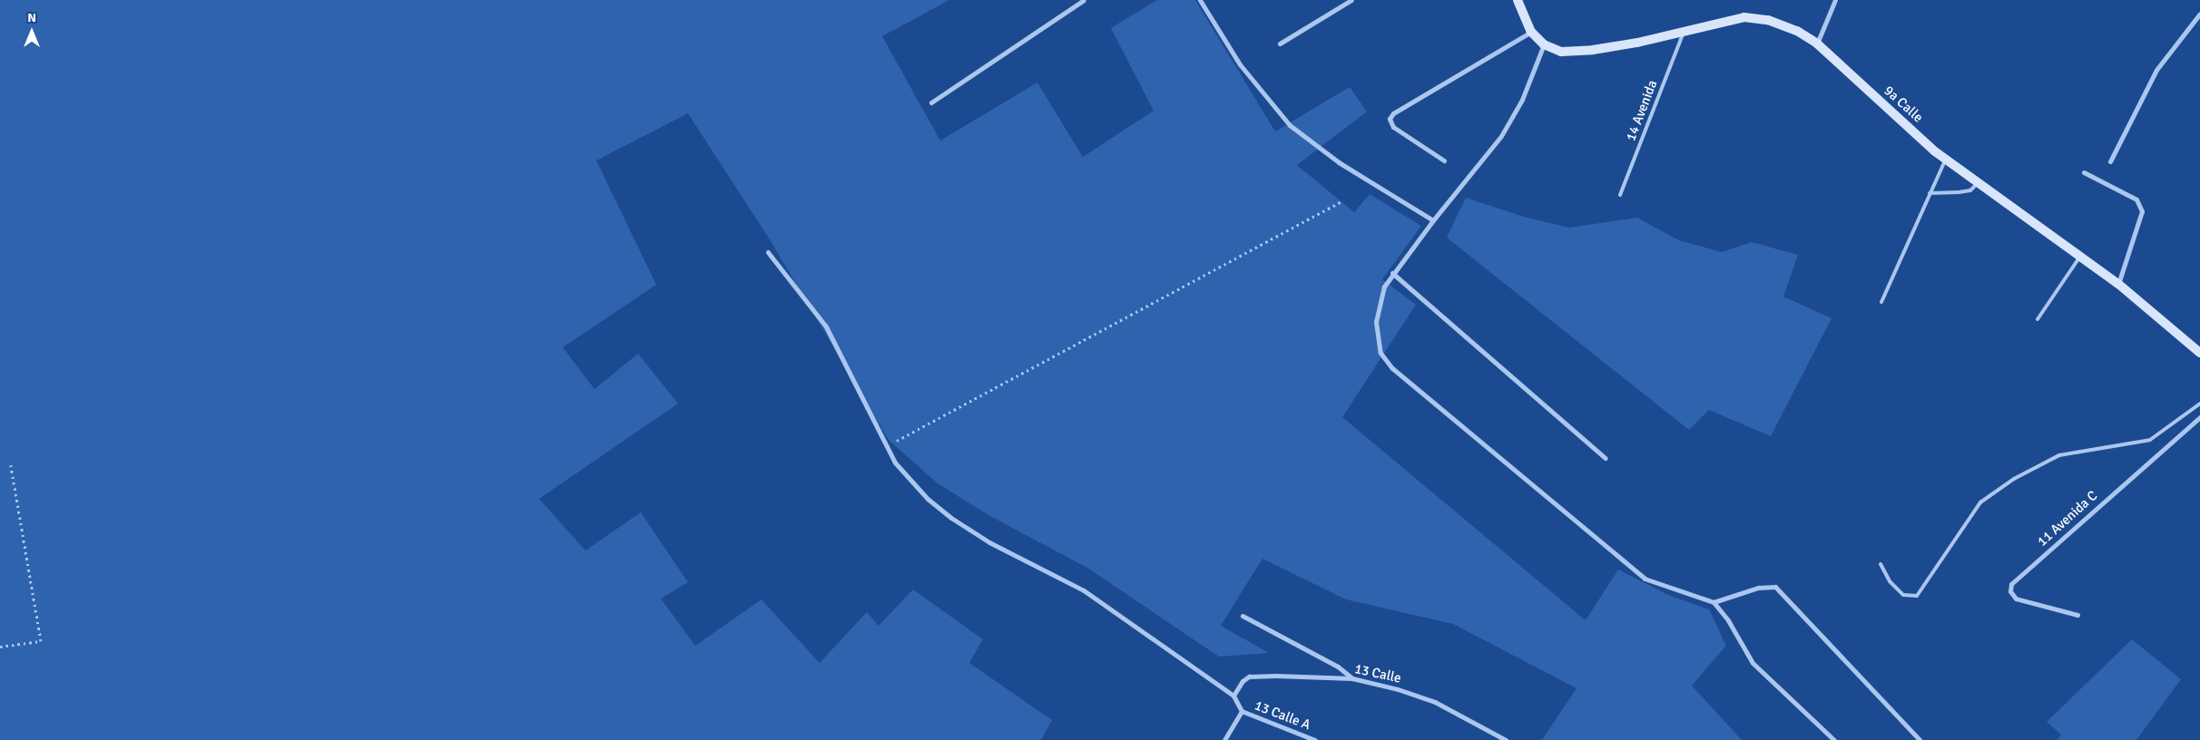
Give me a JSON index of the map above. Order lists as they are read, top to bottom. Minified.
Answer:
{"streets":{"street":["9a Calle","11 Avenida C","13 Calle","13 Calle A"],"lane":["14 Avenida"]},"crossings":[["9a Calle","14 Avenida"]],"north":"top"}
